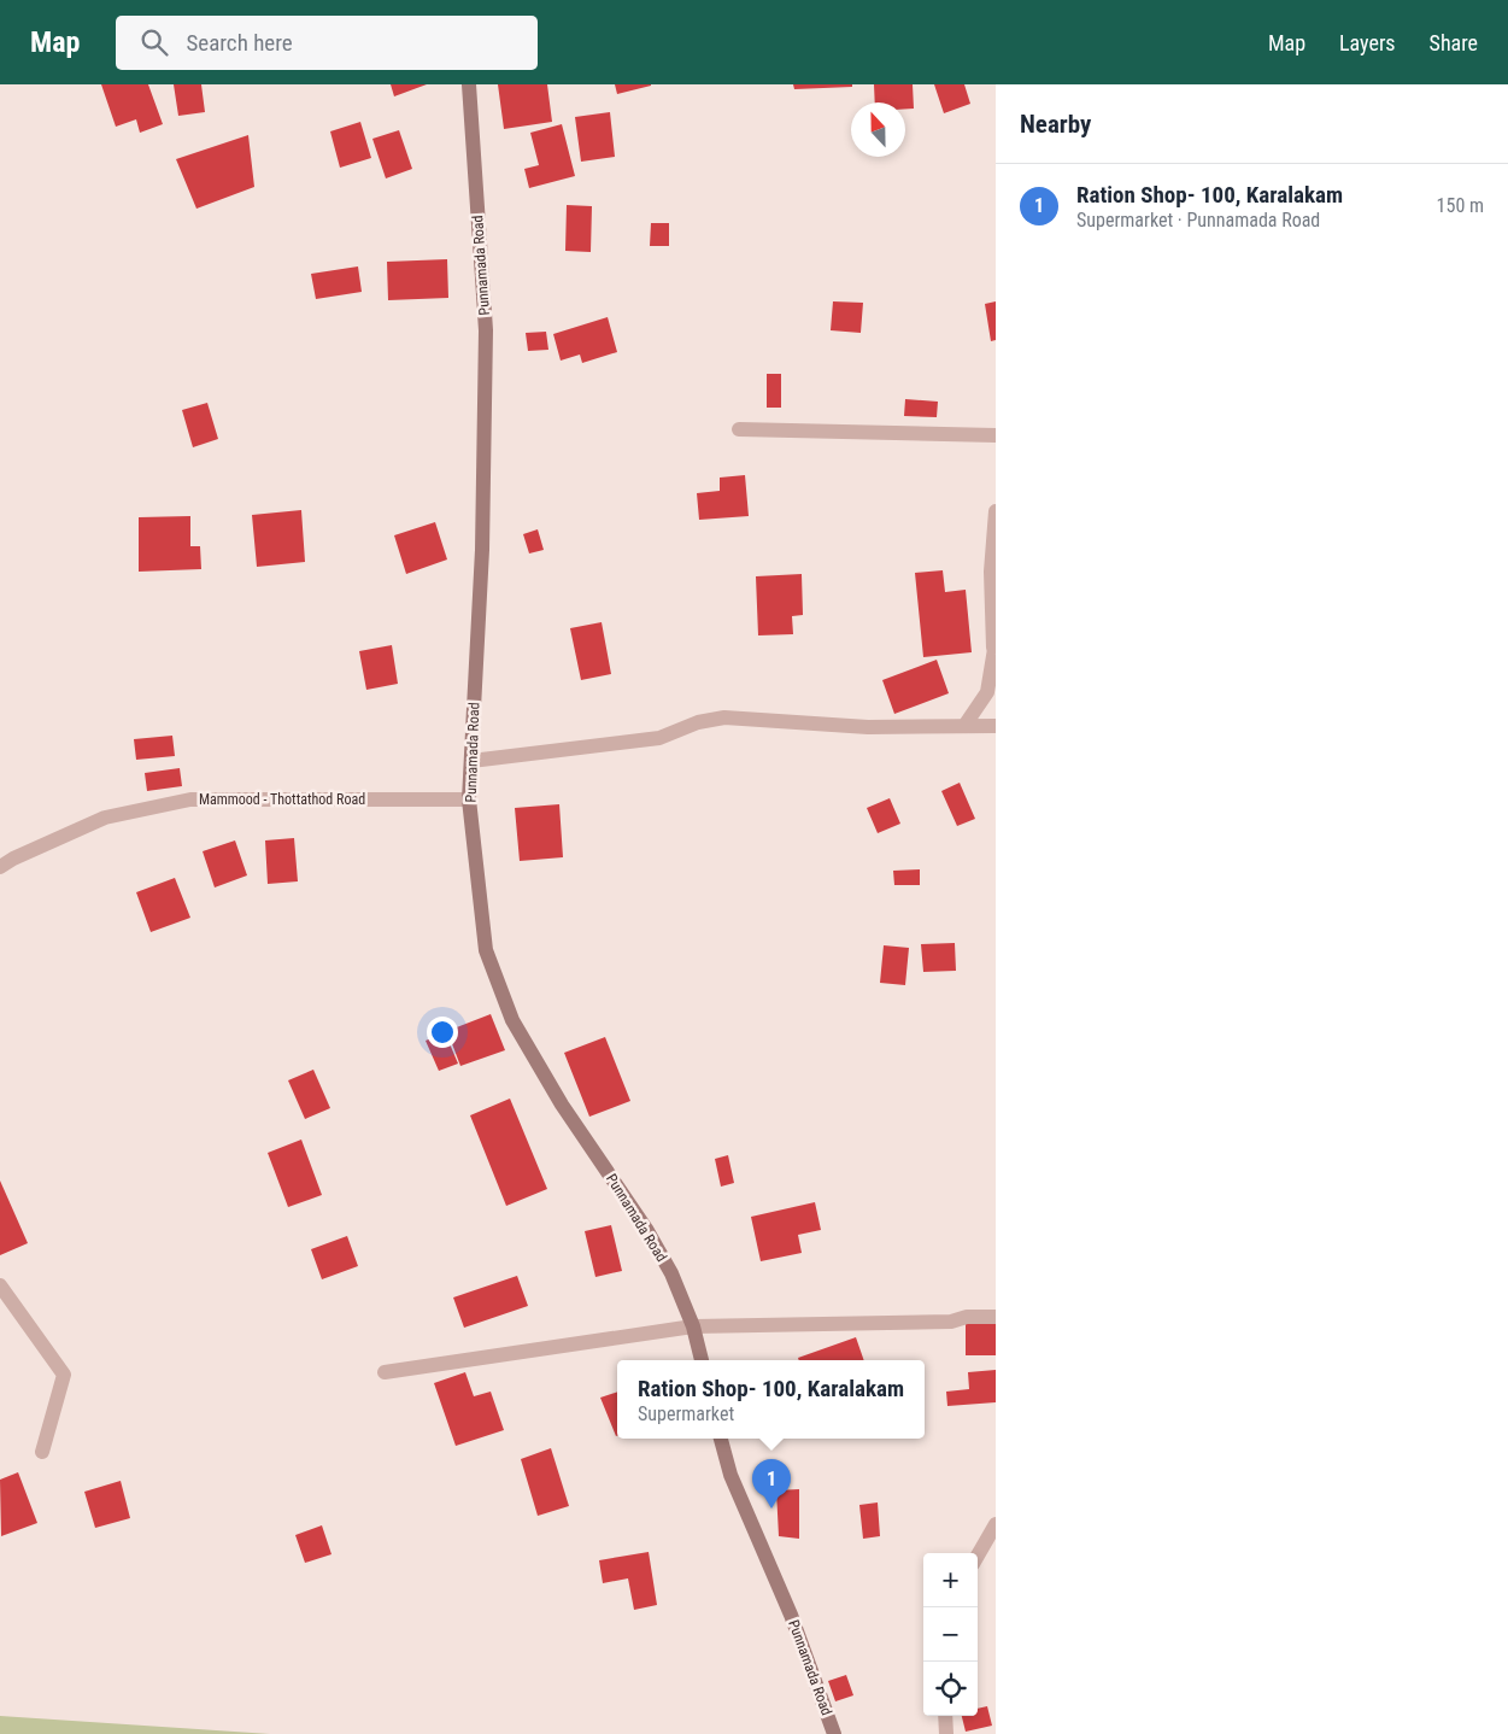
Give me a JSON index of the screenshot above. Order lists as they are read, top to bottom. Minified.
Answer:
{"streets":{"main road":["Punnamada Road"],"street":["Mammood - Thottathod Road"]},"crossings":[["Punnamada Road","Mammood - Thottathod Road"]],"north":"top","page":{"header":"Map","search":"Search here","nav":["Map","Layers","Share"],"heading":"Nearby","list":[{"mark":"1","name":"Ration Shop- 100, Karalakam","note":"Supermarket · Punnamada Road","value":"150 m"}],"popup":["Ration Shop- 100, Karalakam","Supermarket"],"pins":"1","map_buttons":["+","−"]}}
